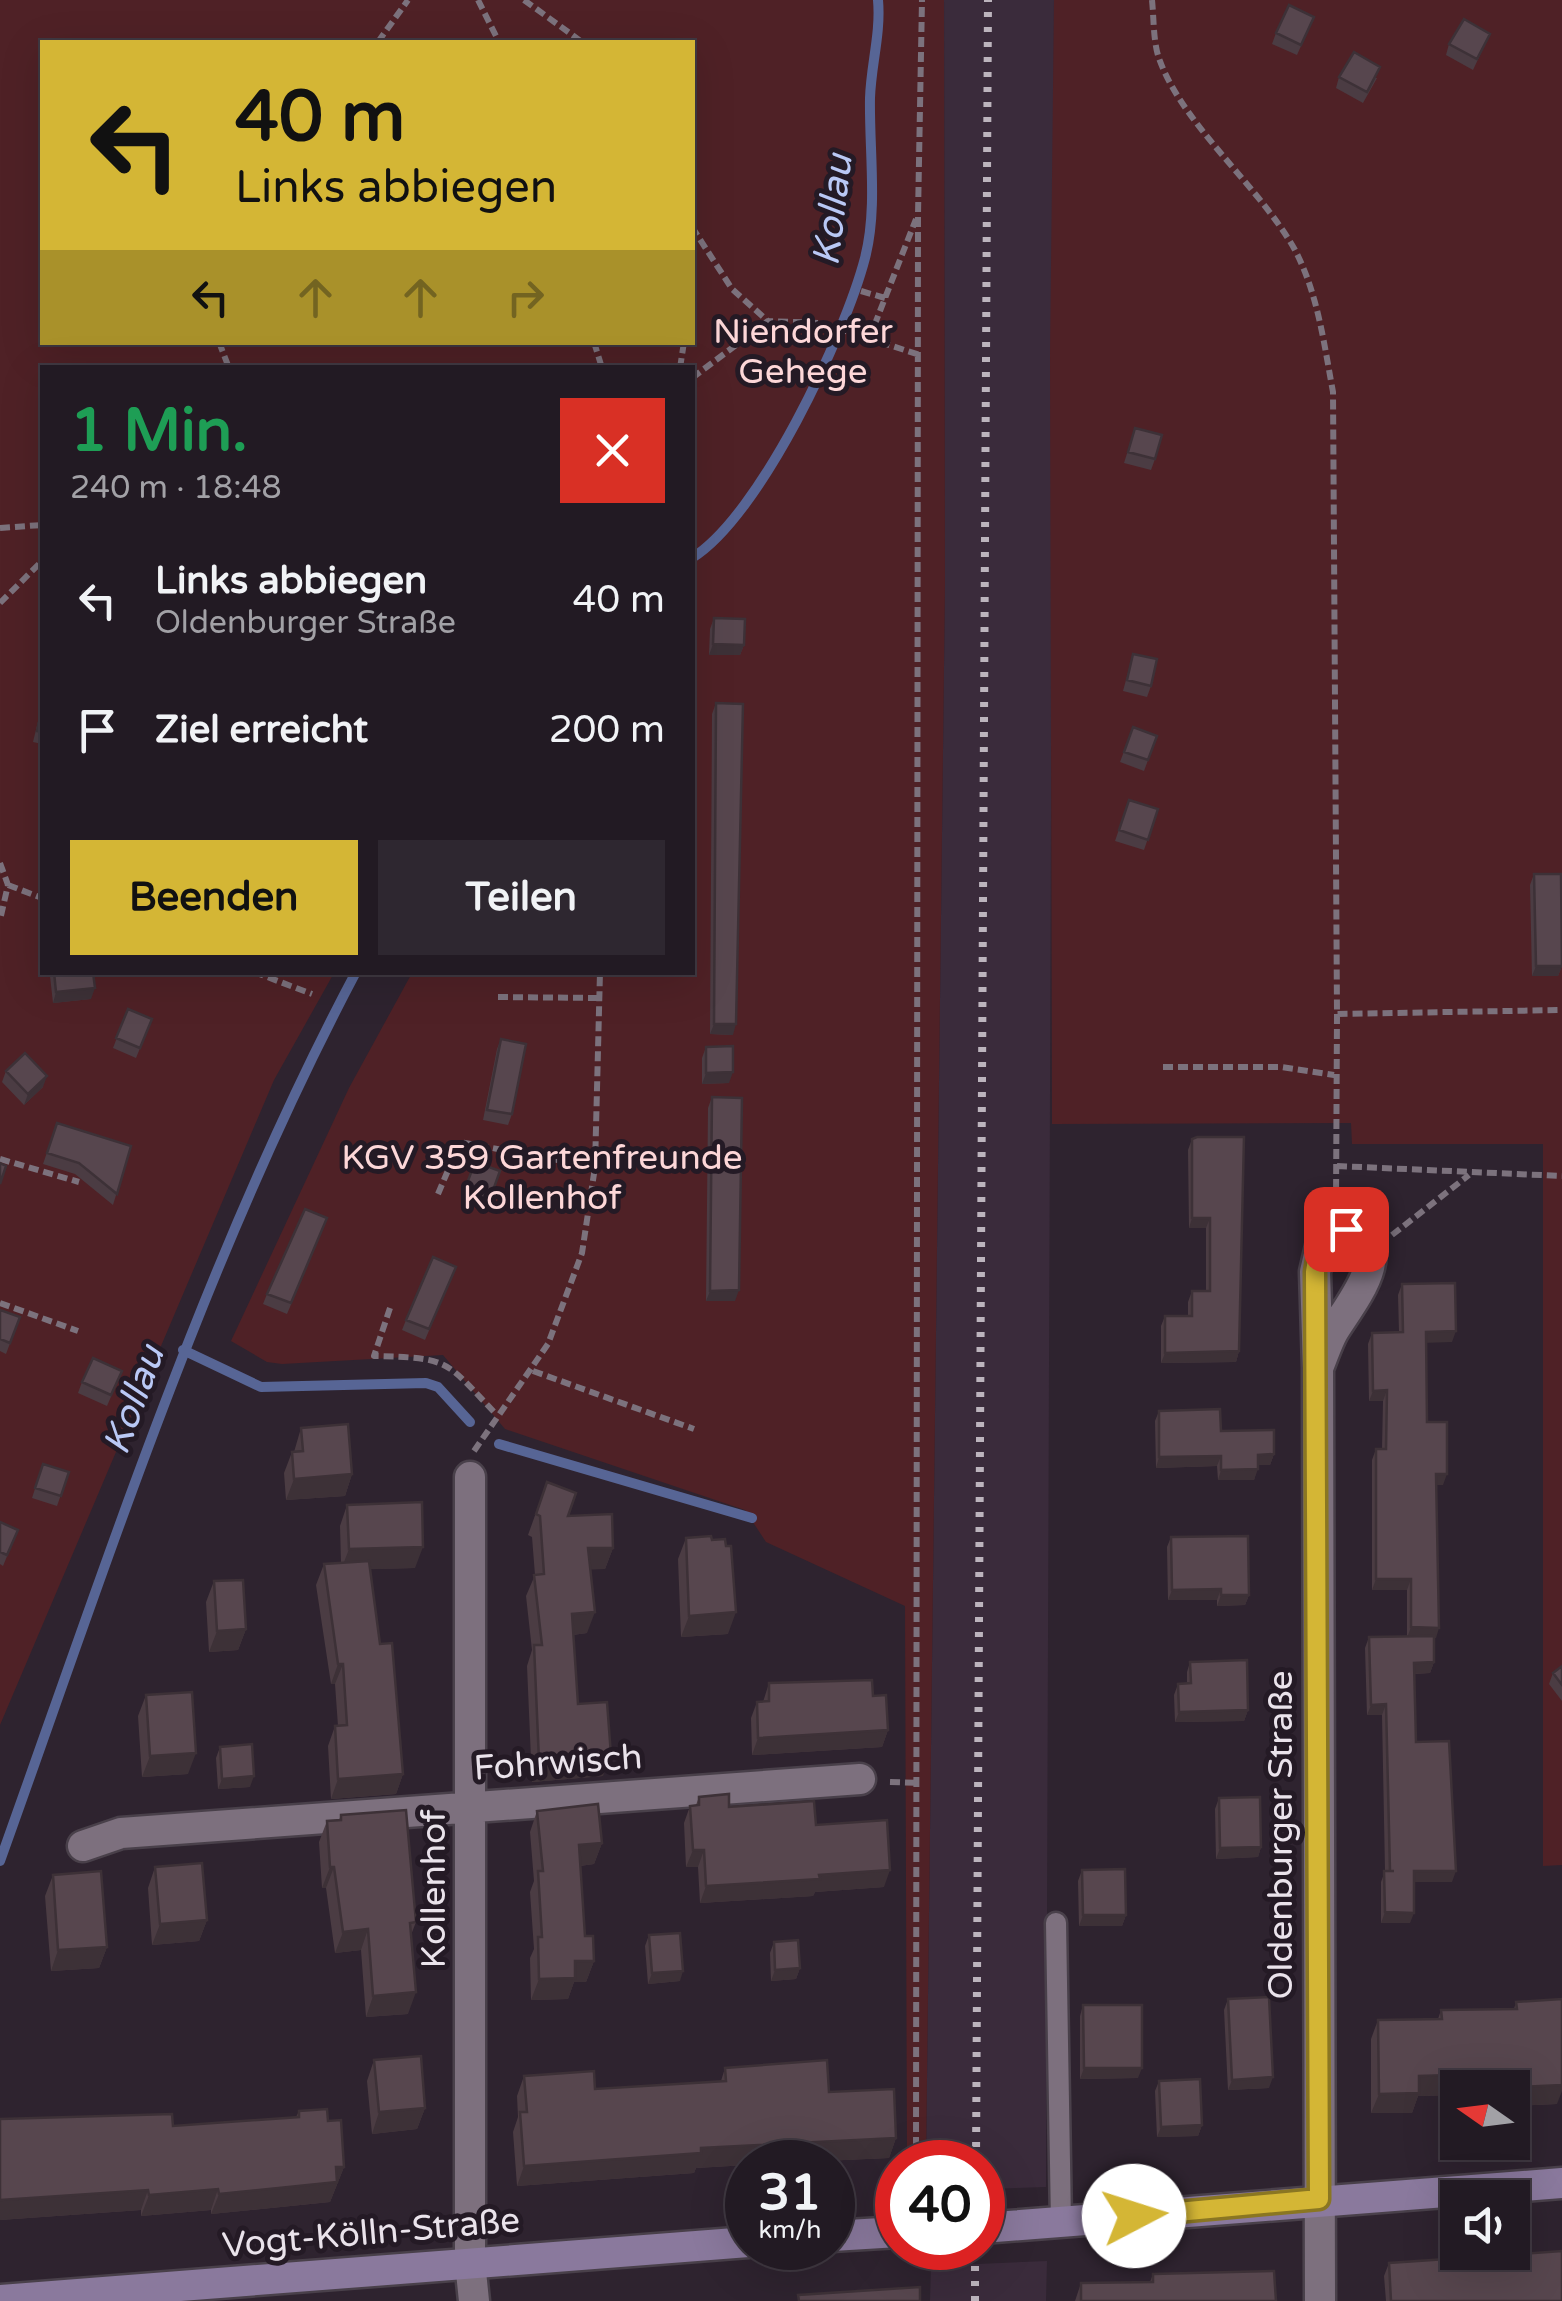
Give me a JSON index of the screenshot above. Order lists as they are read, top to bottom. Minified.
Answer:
{"streets":{"street":["Fohrwisch","Oldenburger Straße","Kollenhof","Vogt-Kölln-Straße"]},"crossings":[["Fohrwisch","Kollenhof"],["Kollenhof","Vogt-Kölln-Straße"]],"water":["Kollau"],"parks":["Niendorfer Gehege","KGV 359 Gartenfreunde Kollenhof"],"north":"left","page":{"turn":["40 m","Links abbiegen"],"heading":["1 Min.","240 m · 18:48"],"list":[{"name":"Links abbiegen","note":"Oldenburger Straße","value":"40 m"},{"name":"Ziel erreicht","value":"200 m"}],"buttons":["Beenden","Teilen"],"speed":"31 km/h","limit":"40"}}
